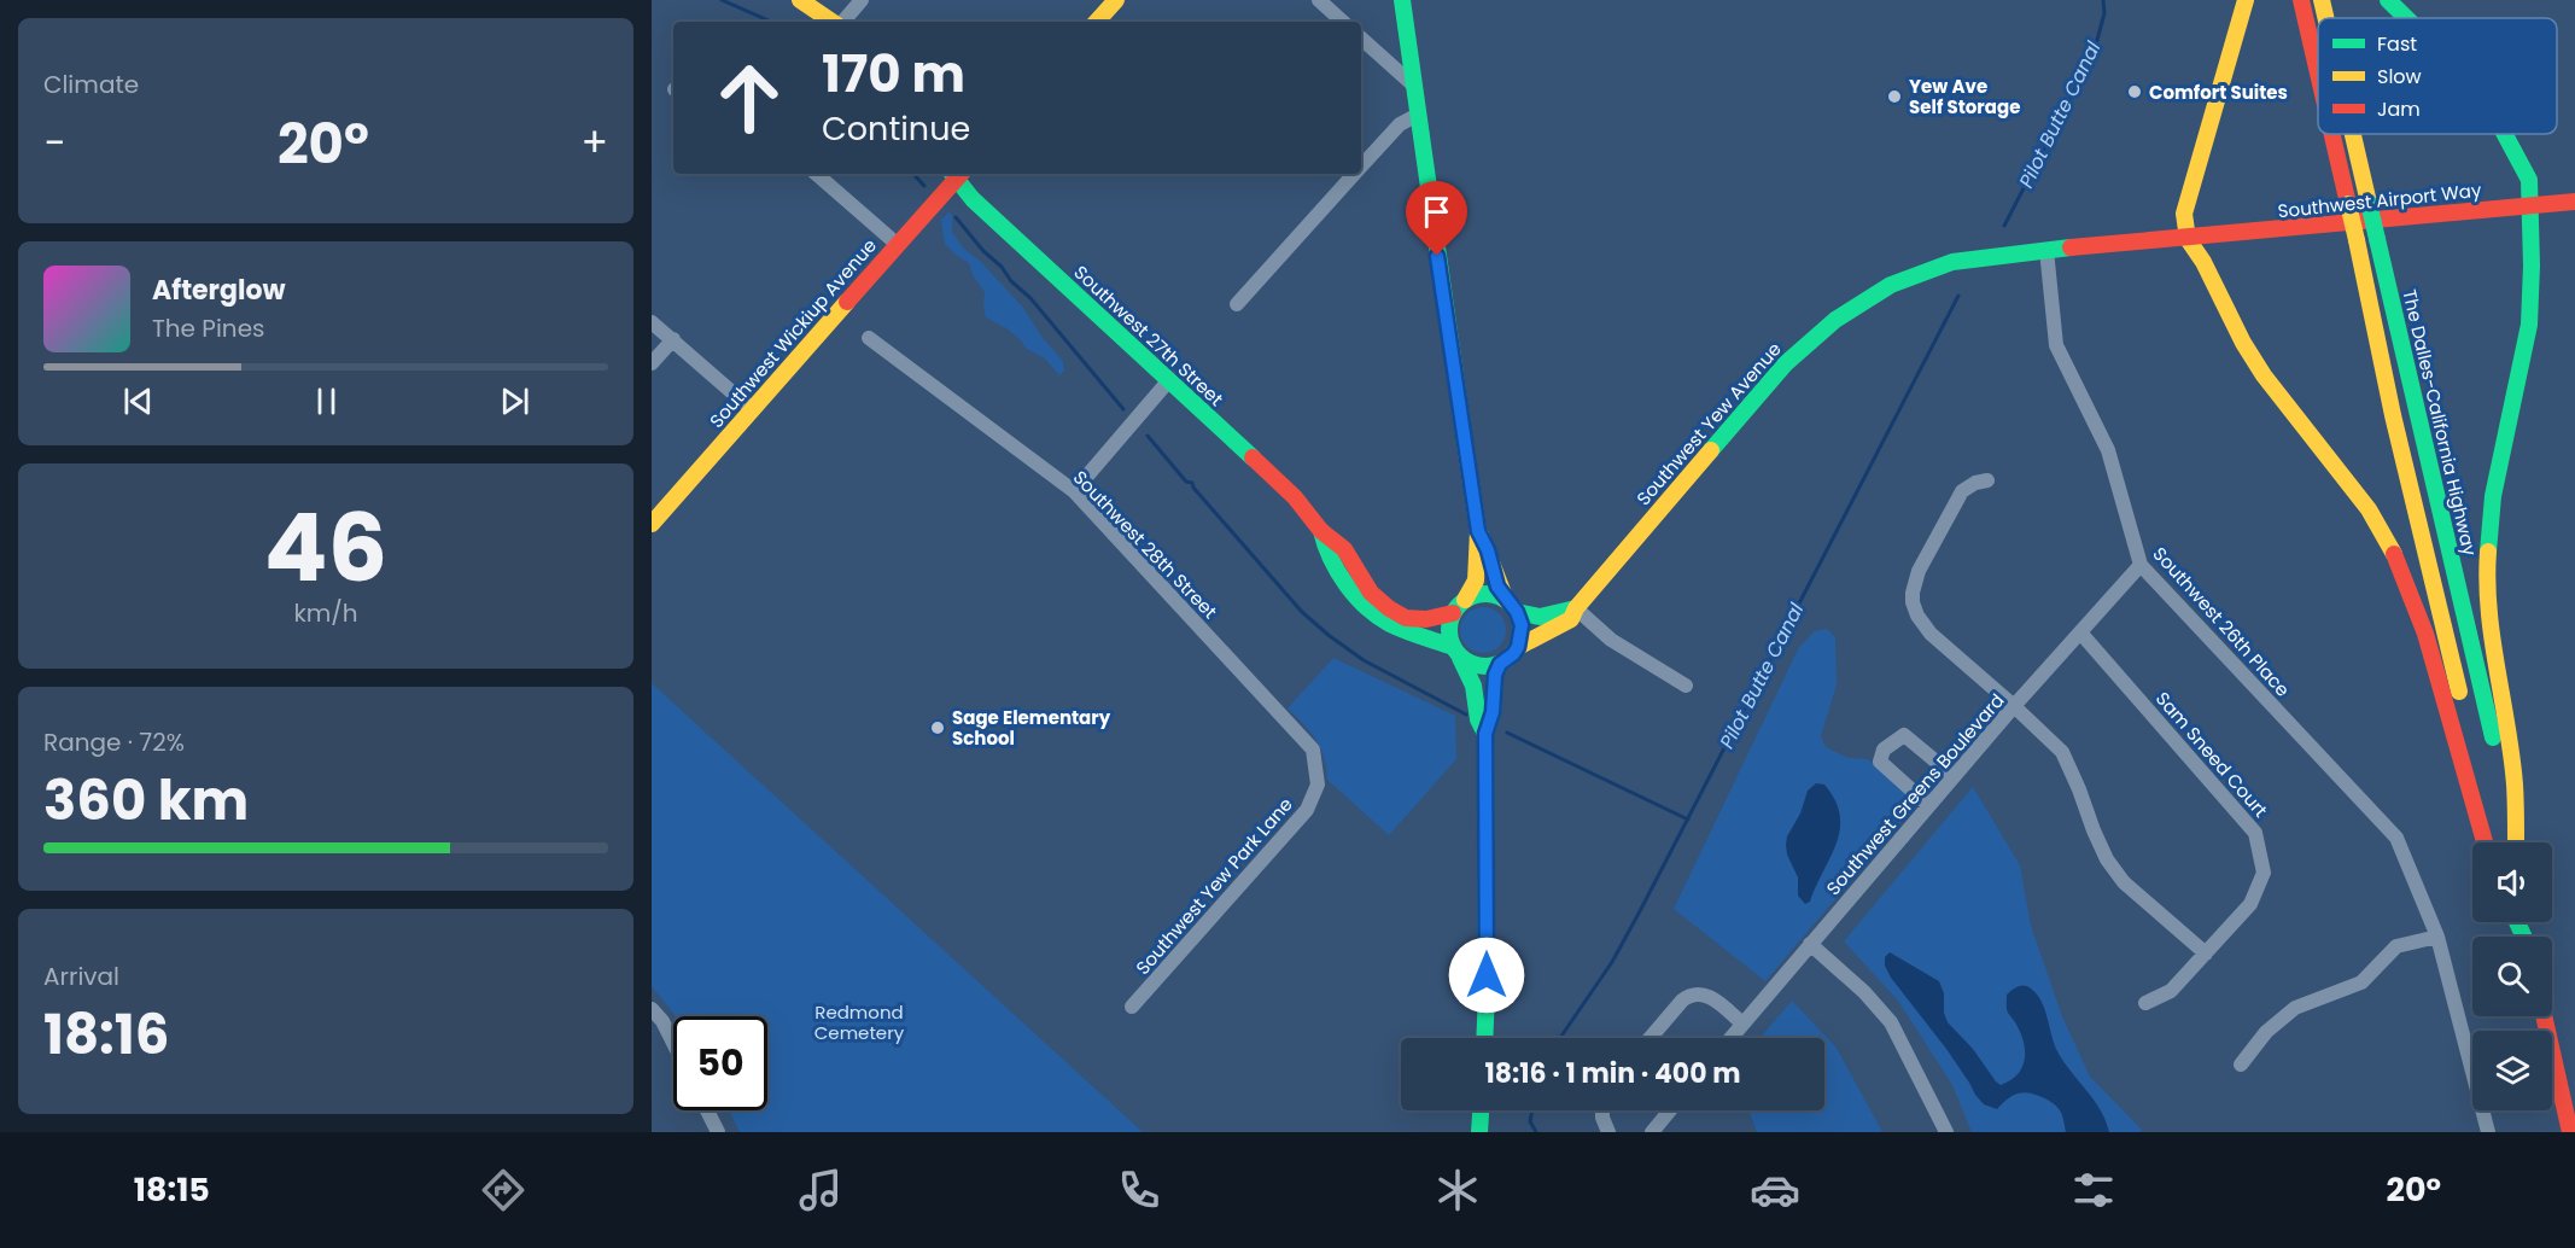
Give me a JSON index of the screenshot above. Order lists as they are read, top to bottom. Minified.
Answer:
{"streets":{"main road":["Southwest Airport Way","Southwest Wickiup Avenue","Southwest 27th Street","The Dalles-California Highway","Southwest Yew Avenue"],"street":["Southwest 28th Street","Southwest 26th Place","Sam Sneed Court","Southwest Greens Boulevard","Southwest Yew Park Lane"]},"crossings":[["Southwest Airport Way","Southwest Yew Avenue"],["Southwest 27th Street","Southwest Yew Avenue"],["Southwest Yew Avenue","Southwest 26th Place"],["Southwest 28th Street","Southwest Yew Park Lane"],["Southwest 26th Place","Southwest Greens Boulevard"],["Sam Sneed Court","Southwest Greens Boulevard"]],"water":["Pilot Butte Canal"],"parks":["Redmond Cemetery"],"places":["Comfort Suites","Yew Ave Self Storage","Sage Elementary School"],"legend":["Fast","Slow","Jam"],"page":{"tile":["Climate",["46","km/h"],["Range · 72%","360 km"],["Arrival","18:16"]],"turn":["170 m","Continue"],"heat":["−","20°","+"],"song":["Afterglow","The Pines"],"limit":"50","trip":"18:16 · 1 min · 400 m","tabs":["18:15","20°"]}}
